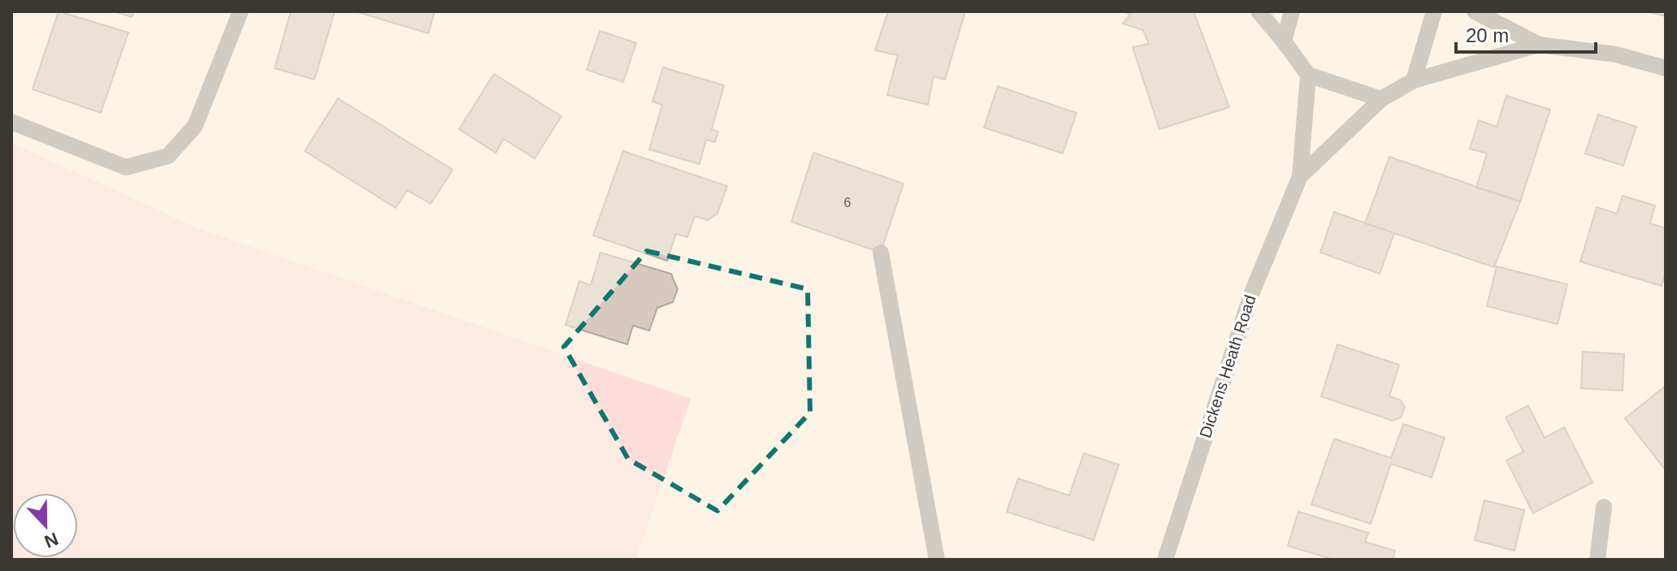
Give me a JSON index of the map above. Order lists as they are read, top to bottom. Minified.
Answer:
{"streets":{"street":["Dickens Heath Road"]},"house_numbers":["6"],"scale_bar":"20 m","north":"bottom"}
